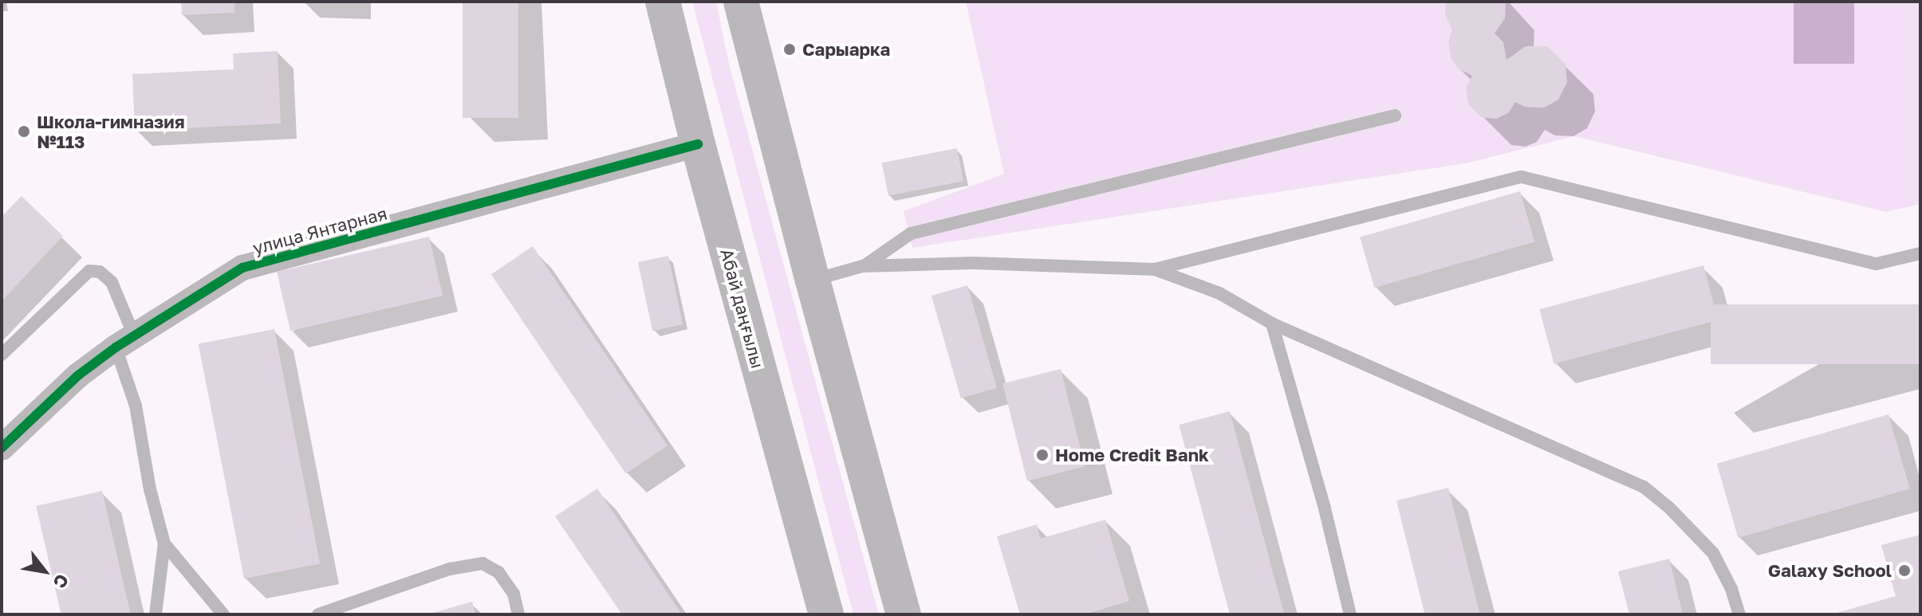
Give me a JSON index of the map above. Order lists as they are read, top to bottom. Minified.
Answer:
{"streets":{"main road":["Абай даңғылы"],"street":["улица Янтарная"]},"crossings":[["улица Янтарная","Абай даңғылы"]],"places":["Сарыарка","Школа-гимназия №113","Home Credit Bank","Galaxy School"],"north":"bottom right"}
